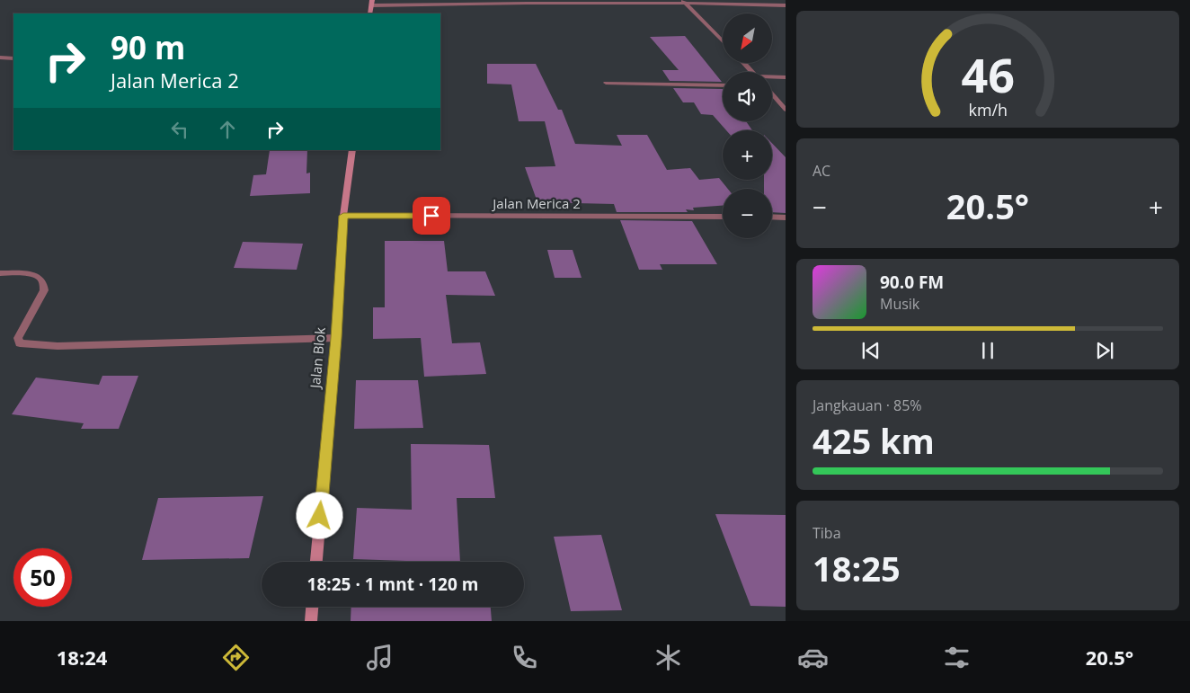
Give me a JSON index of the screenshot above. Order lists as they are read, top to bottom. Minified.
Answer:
{"streets":{"main road":["Jalan Blok"],"street":["Jalan Merica 2"]},"crossings":[["Jalan Merica 2","Jalan Blok"]],"north":"bottom left","page":{"map_buttons":["+","−"],"turn":["90 m","Jalan Merica 2"],"tile":["AC",["Jangkauan · 85%","425 km"],["Tiba","18:25"]],"heat":["−","20.5°","+"],"song":["90.0 FM","Musik"],"limit":"50","trip":"18:25 · 1 mnt · 120 m","tabs":["18:24","20.5°"],"gauge":["46","km/h"]}}
